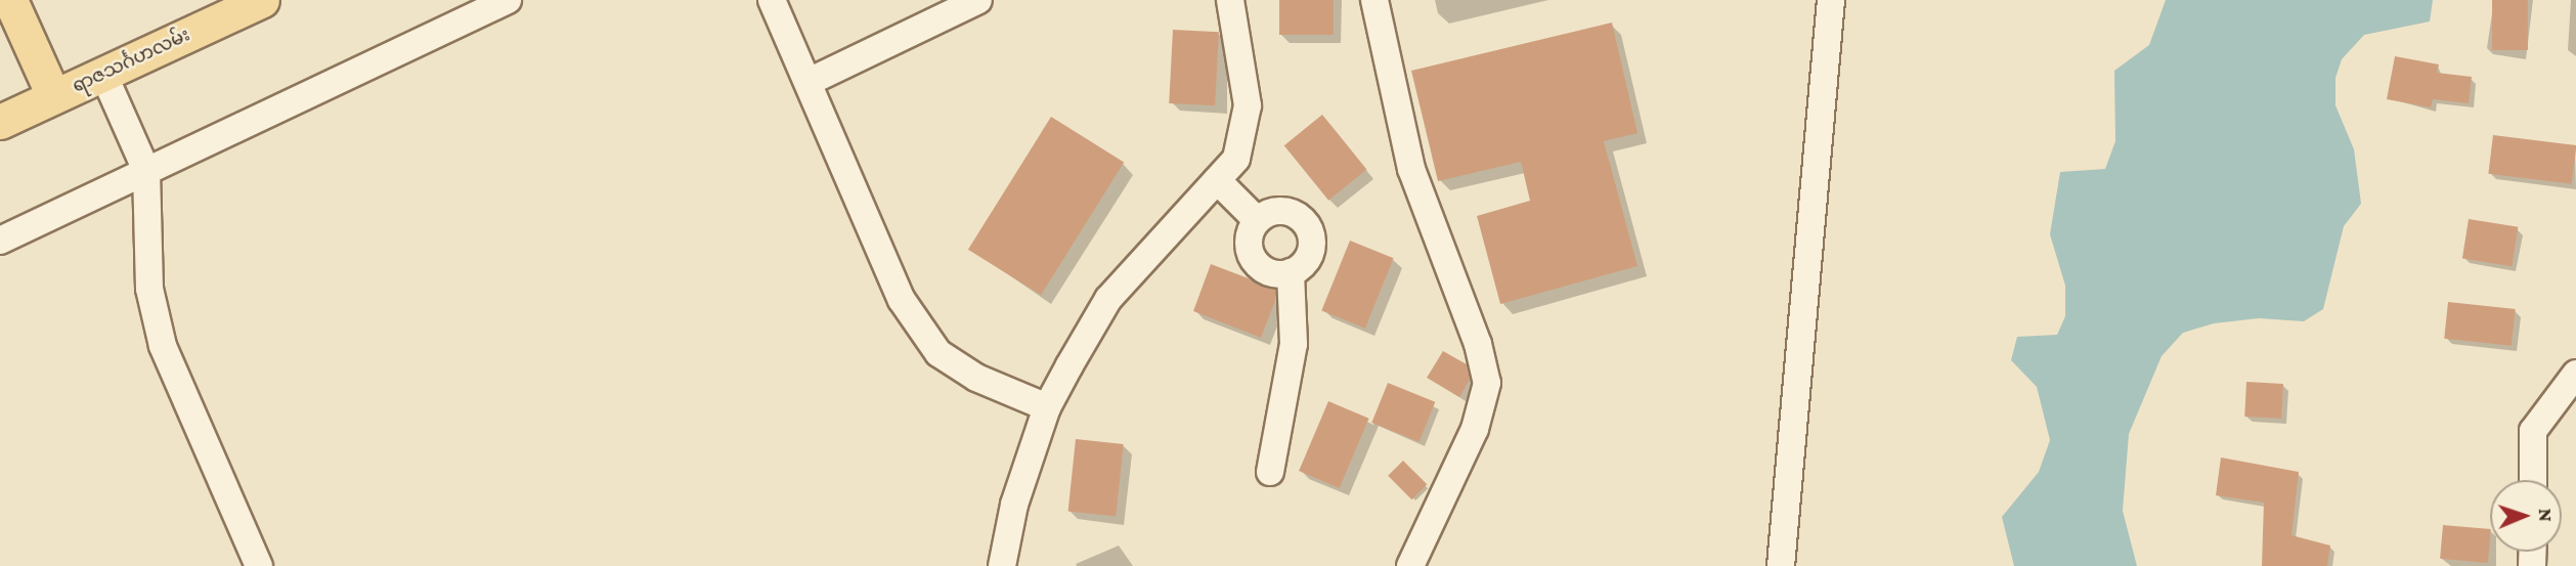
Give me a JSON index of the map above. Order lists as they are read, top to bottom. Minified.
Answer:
{"streets":{"main road":["ရာဇသင်္ဂဟလမ်း"]},"north":"right"}
